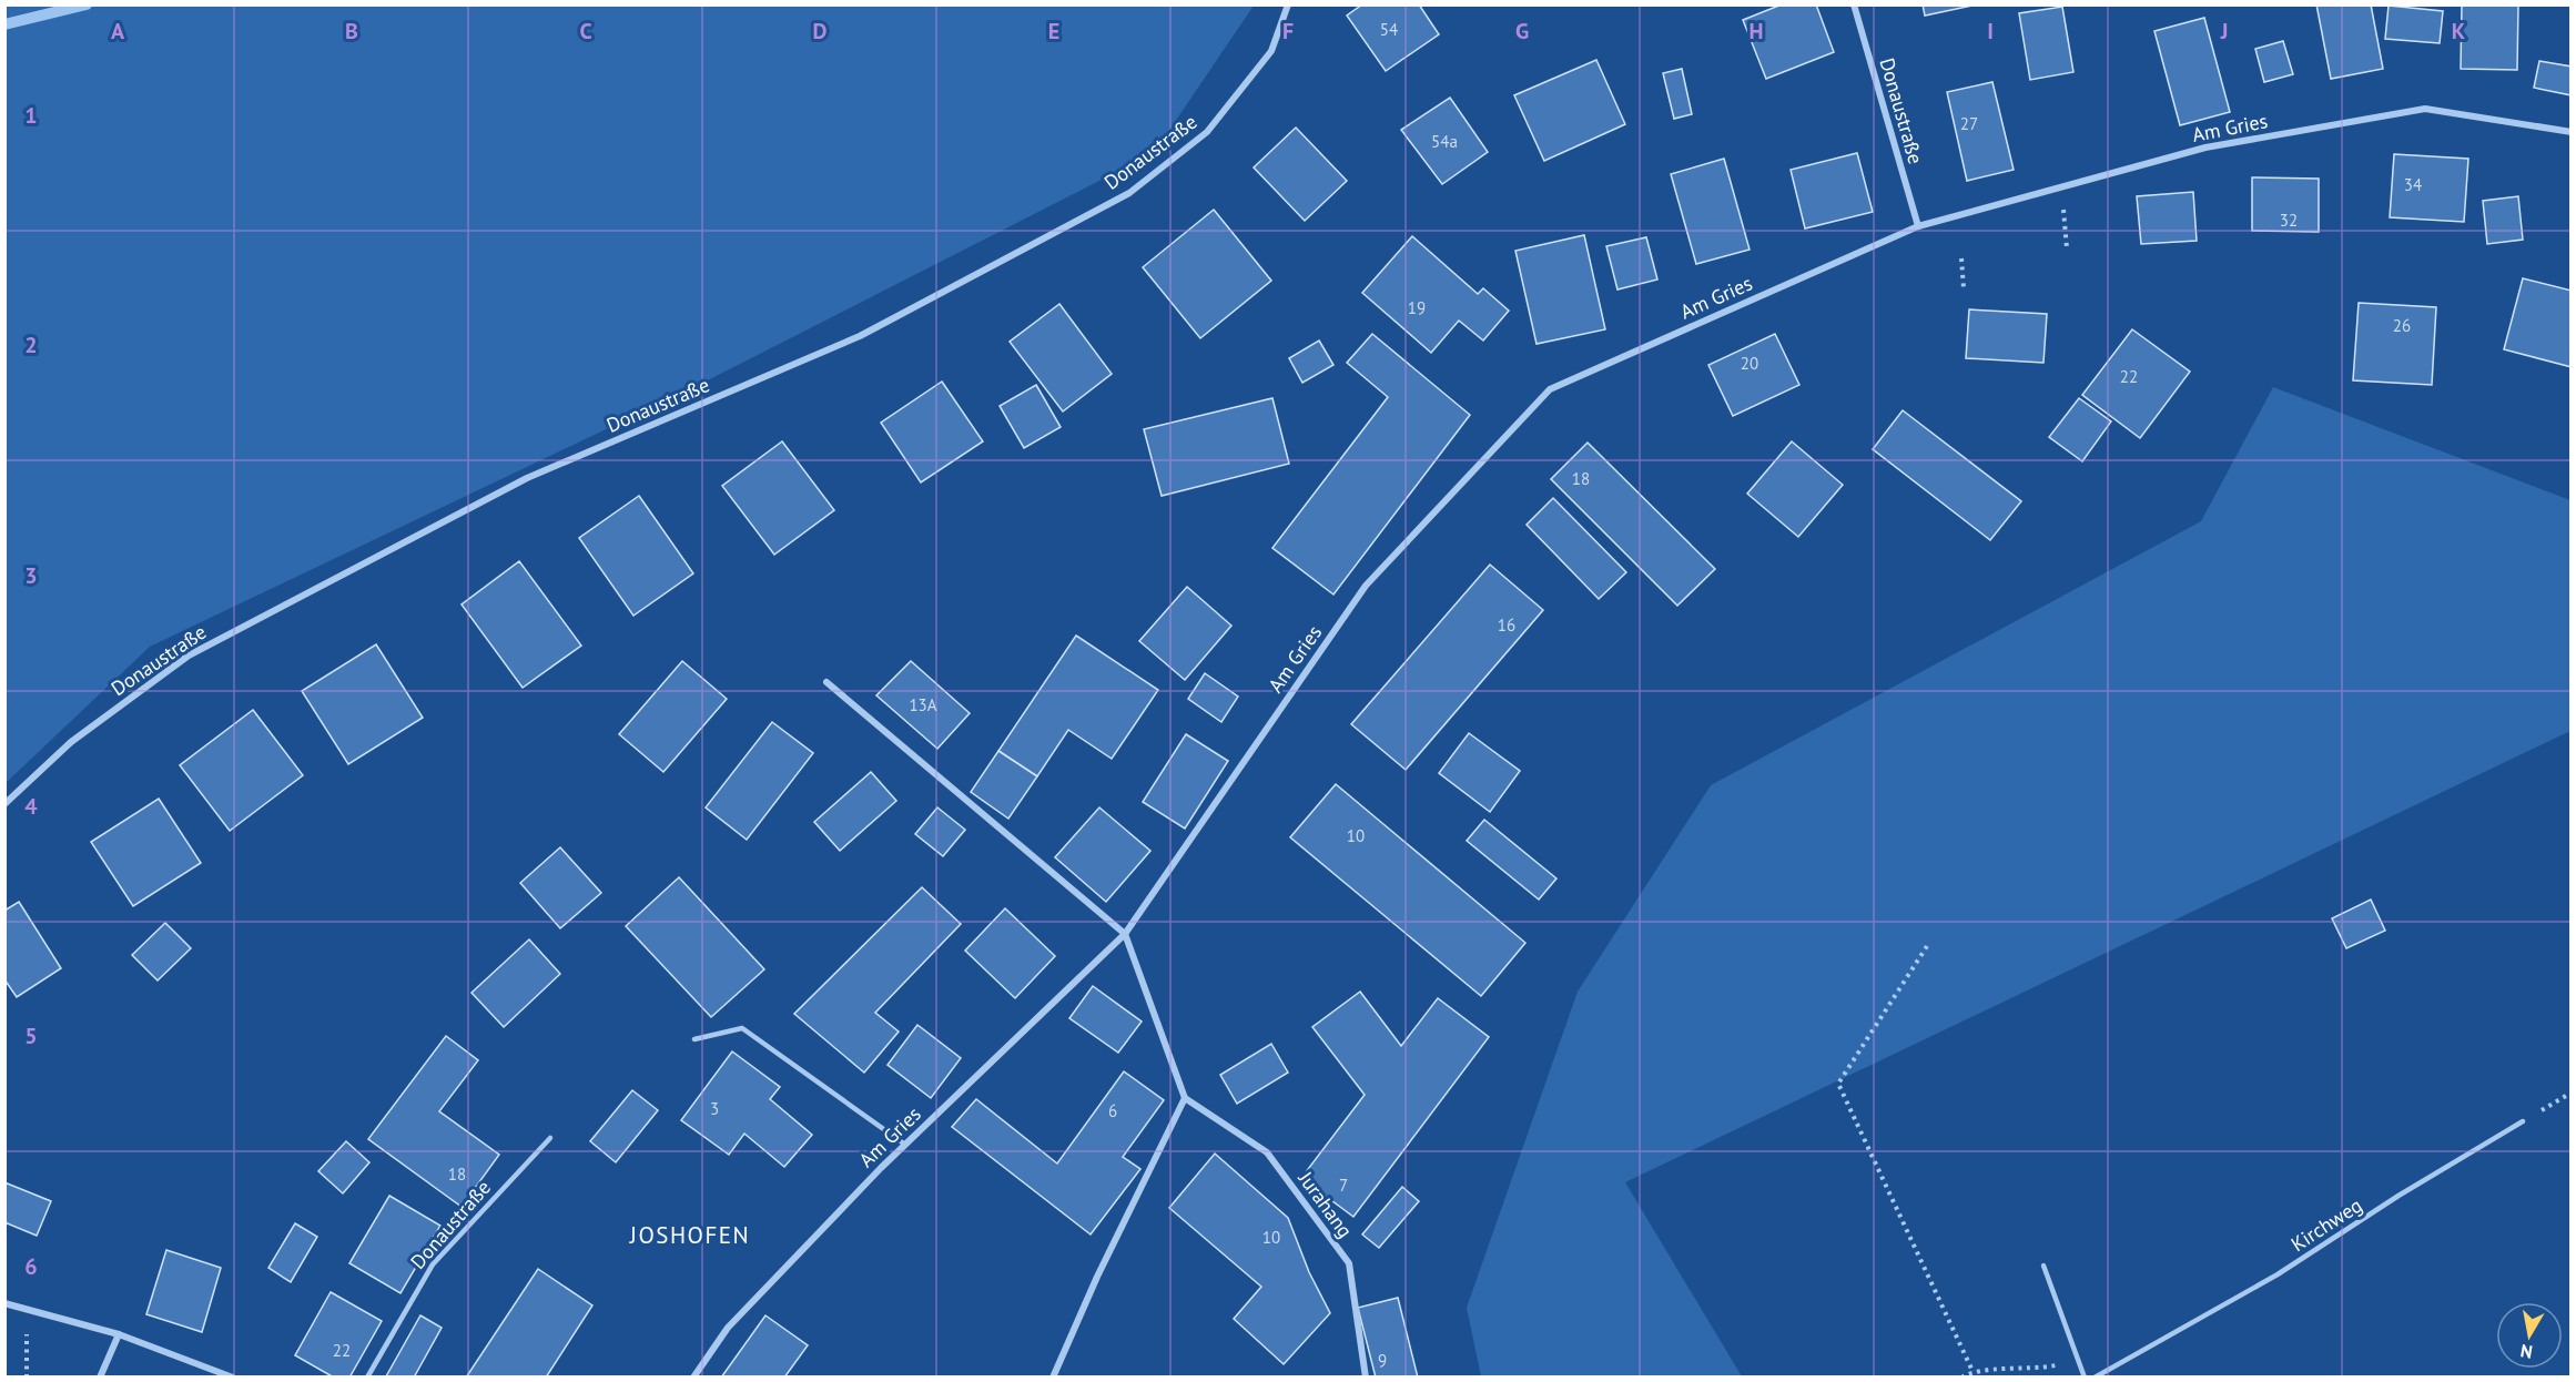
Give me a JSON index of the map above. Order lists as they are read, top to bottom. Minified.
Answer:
{"streets":{"street":["Donaustraße","Am Gries","Jurahang"],"lane":["Kirchweg"]},"crossings":[["Donaustraße","Am Gries"]],"districts":["JOSHOFEN"],"house_numbers":["54","27","54a","34","32","19","26","20","22","18","16","13A","10","3","6","18","7","10","22","9"],"north":"bottom","grid":{"columns":["A","B","C","D","E","F","G","H","I","J","K"],"rows":["1","2","3","4","5","6"]}}
